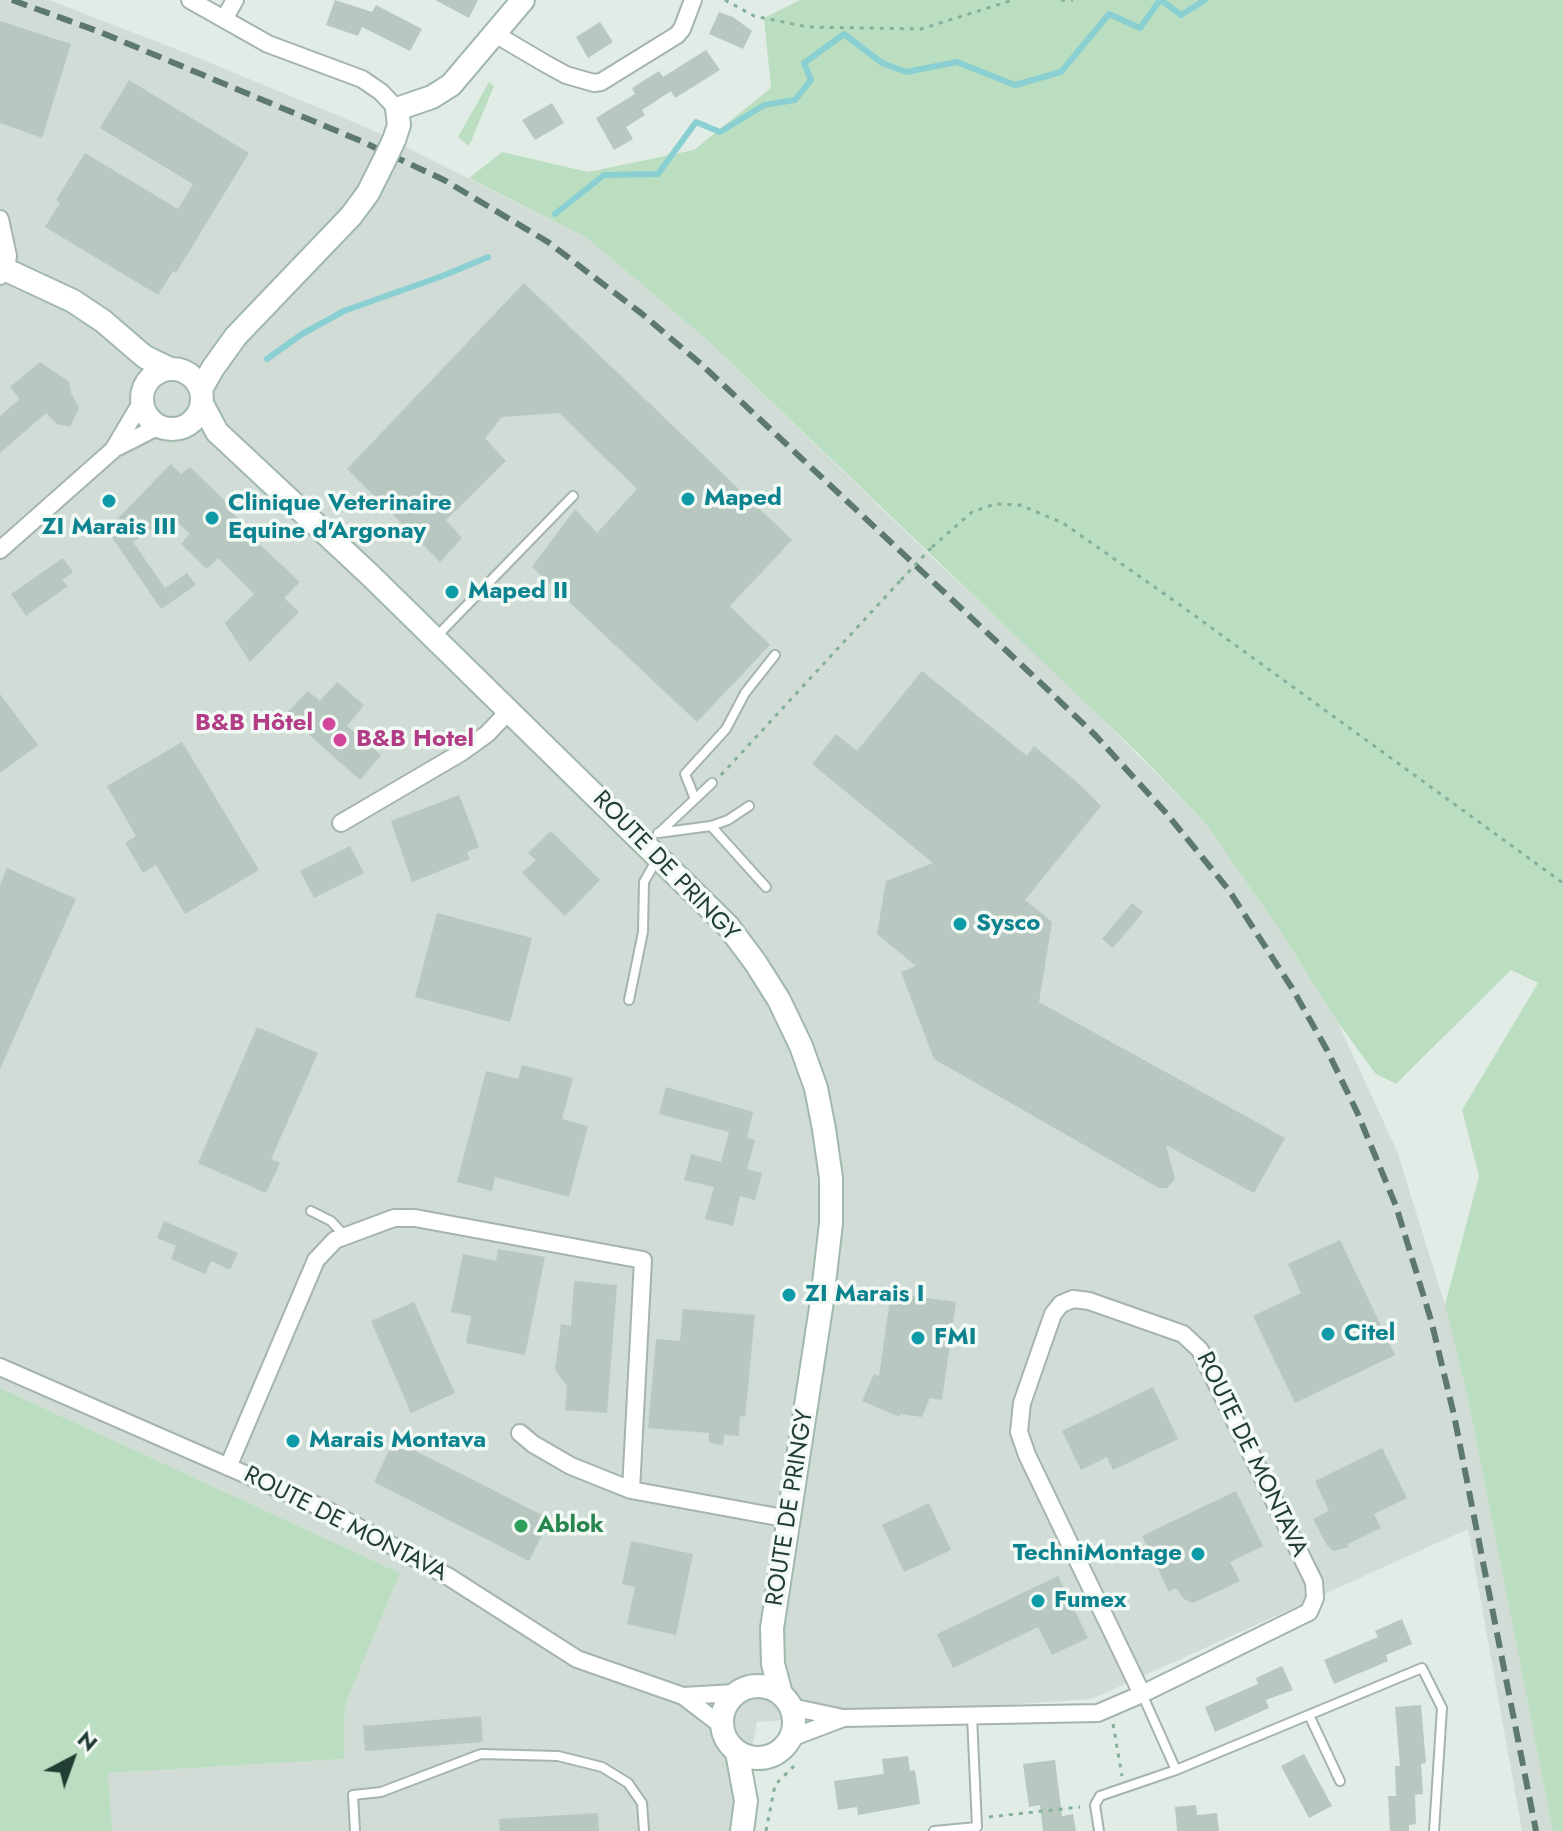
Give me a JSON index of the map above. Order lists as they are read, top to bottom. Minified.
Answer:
{"streets":{"street":["ROUTE DE PRINGY","ROUTE DE MONTAVA"]},"crossings":[["ROUTE DE PRINGY","ROUTE DE MONTAVA"]],"places":["Maped","ZI Marais III","Clinique Veterinaire Equine d'Argonay","Maped II","B&B Hôtel","B&B Hotel","Sysco","ZI Marais I","Citel","FMI","Marais Montava","Ablok","TechniMontage","Fumex"],"north":"top right"}
